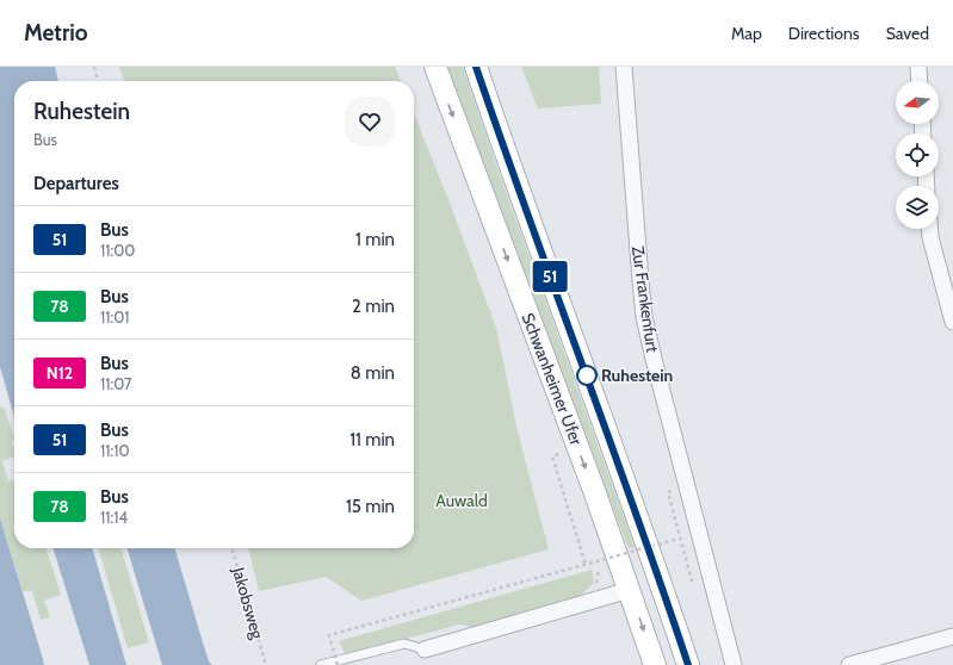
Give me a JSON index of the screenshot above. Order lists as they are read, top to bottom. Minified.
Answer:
{"streets":{"main road":["Schwanheimer Ufer"],"street":["Zur Frankenfurt"],"path":["Jakobsweg"]},"parks":["Auwald"],"places":["Ruhestein"],"lines":["bus line 51"],"north":"left","page":{"header":"Metrio","nav":["Map","Directions","Saved"],"on_map":"51","heading":[["Ruhestein","Bus"],"Departures"],"list":[{"mark":"51","name":"Bus","note":"11:00","value":"1 min"},{"mark":"78","name":"Bus","note":"11:01","value":"2 min"},{"mark":"N12","name":"Bus","note":"11:07","value":"8 min"},{"mark":"51","name":"Bus","note":"11:10","value":"11 min"},{"mark":"78","name":"Bus","note":"11:14","value":"15 min"}]}}
